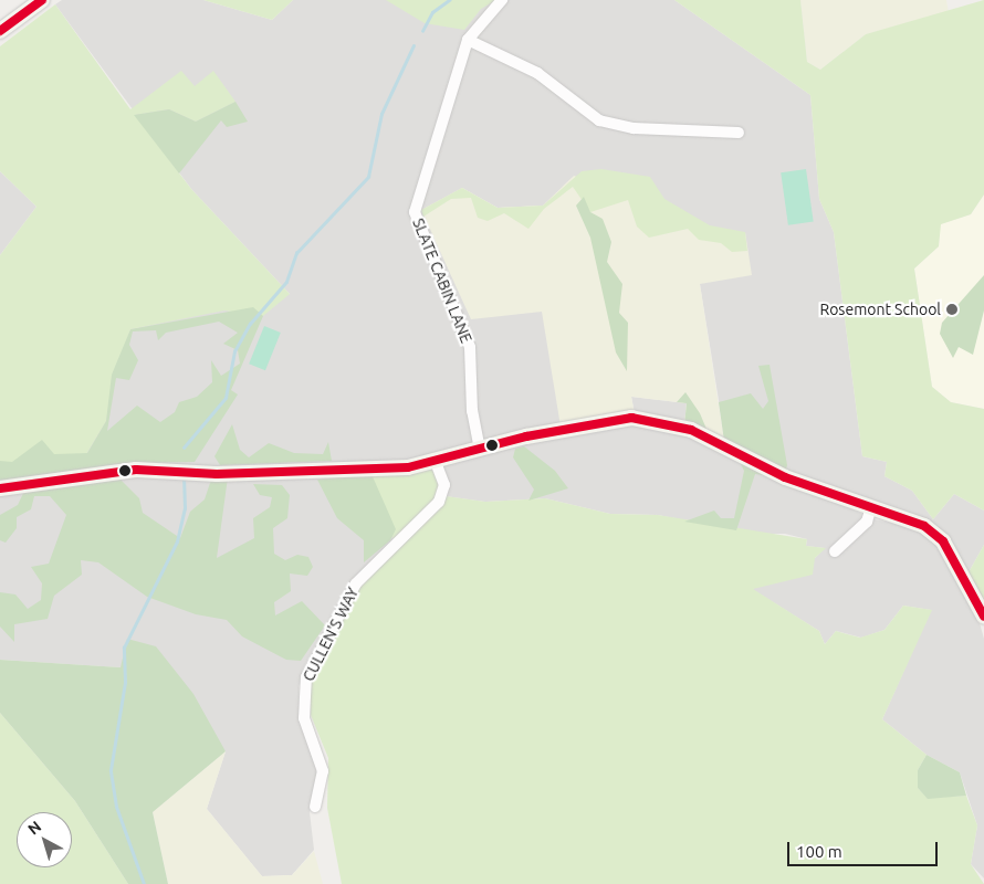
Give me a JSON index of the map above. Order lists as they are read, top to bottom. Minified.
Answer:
{"streets":{"street":["SLATE CABIN LANE","CULLEN'S WAY"]},"places":["Rosemont School"],"scale_bar":"100 m","north":"top left"}
